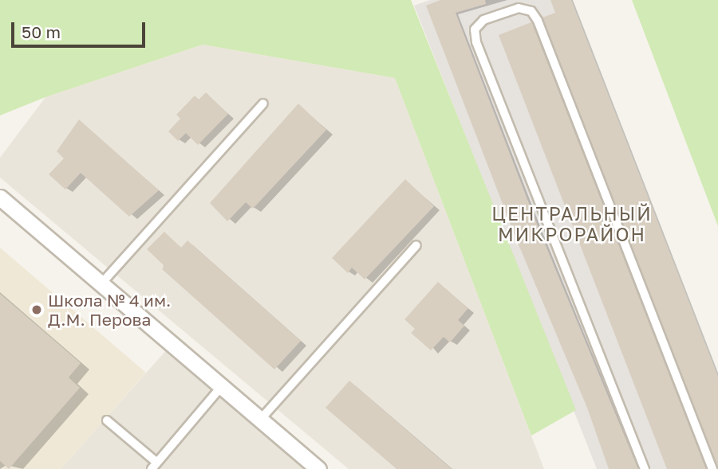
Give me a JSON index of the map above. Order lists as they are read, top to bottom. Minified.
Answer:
{"districts":["ЦЕНТРАЛЬНЫЙ МИКРОРАЙОН"],"places":["Школа № 4 им. Д.М. Перова"],"scale_bar":"50 m"}
